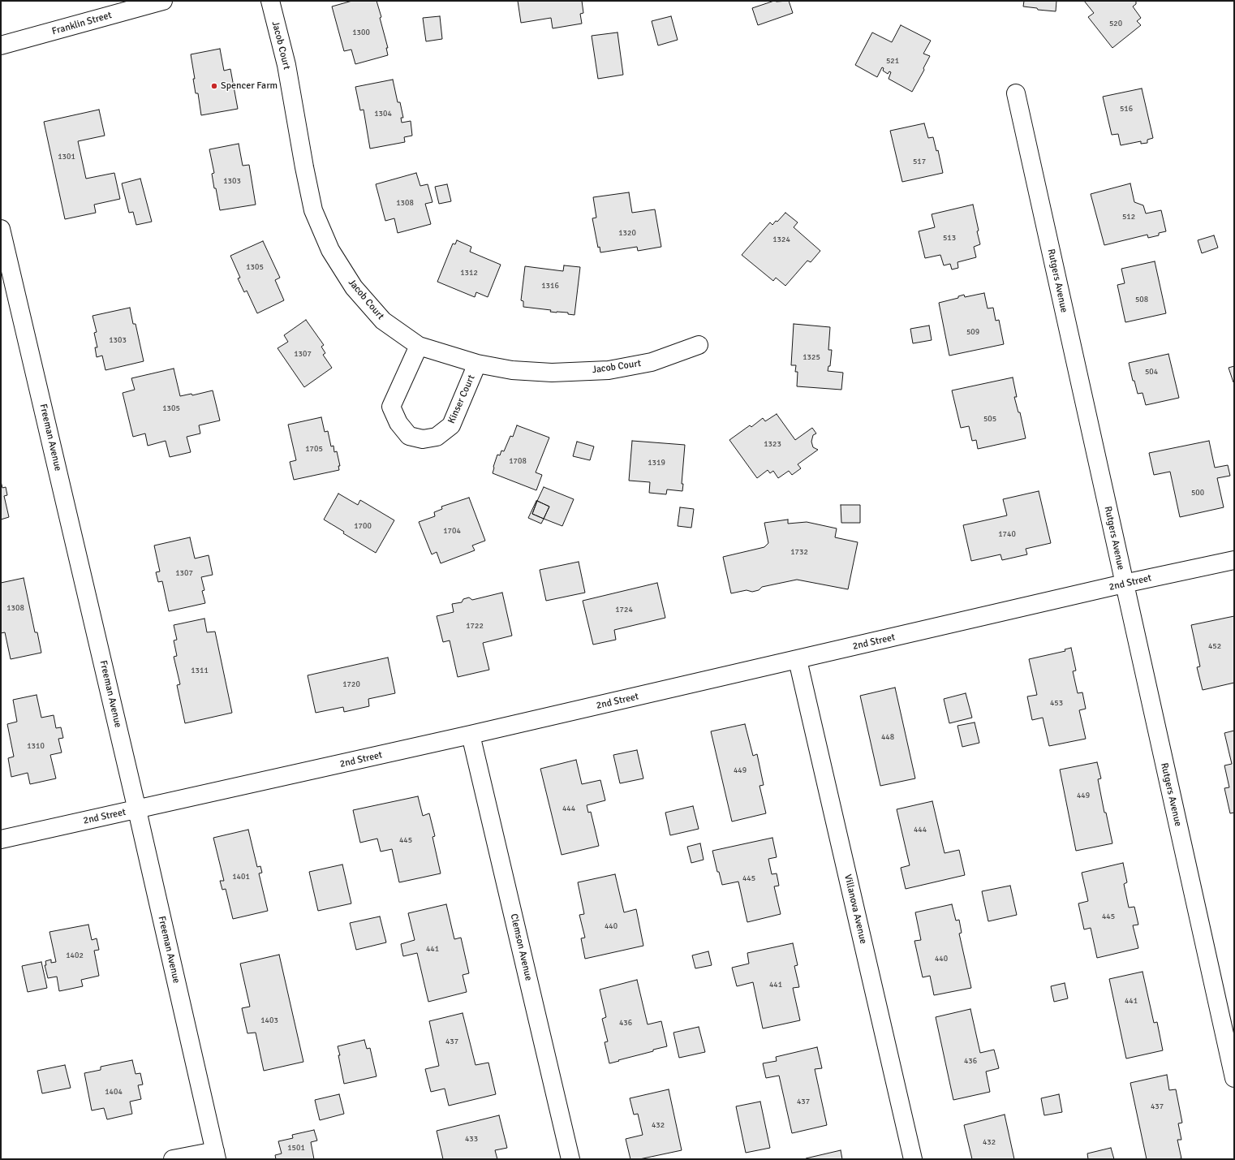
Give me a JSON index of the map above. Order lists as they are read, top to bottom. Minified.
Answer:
{"streets":{"street":["Franklin Street","Jacob Court","Rutgers Avenue","Kinser Court","Freeman Avenue","2nd Street","Villanova Avenue","Clemson Avenue"]},"crossings":[["Jacob Court","Kinser Court"],["Rutgers Avenue","2nd Street"],["Freeman Avenue","2nd Street"],["2nd Street","Villanova Avenue"],["2nd Street","Clemson Avenue"]],"places":["Spencer Farm"],"house_numbers":["520","1300","521","516","1304","1301","517","1303","1308","512","1320","513","1324","1305","1312","1316","508","509","1303","1307","1325","504","1305","505","1323","1705","1708","1319","500","1700","1704","1740","1732","1307","1308","1724","1722","452","1311","1720","453","448","1310","449","449","444","444","445","1401","445","445","440","441","1402","440","441","441","1403","436","437","436","1404","437","437","432","433","432","1501"]}
